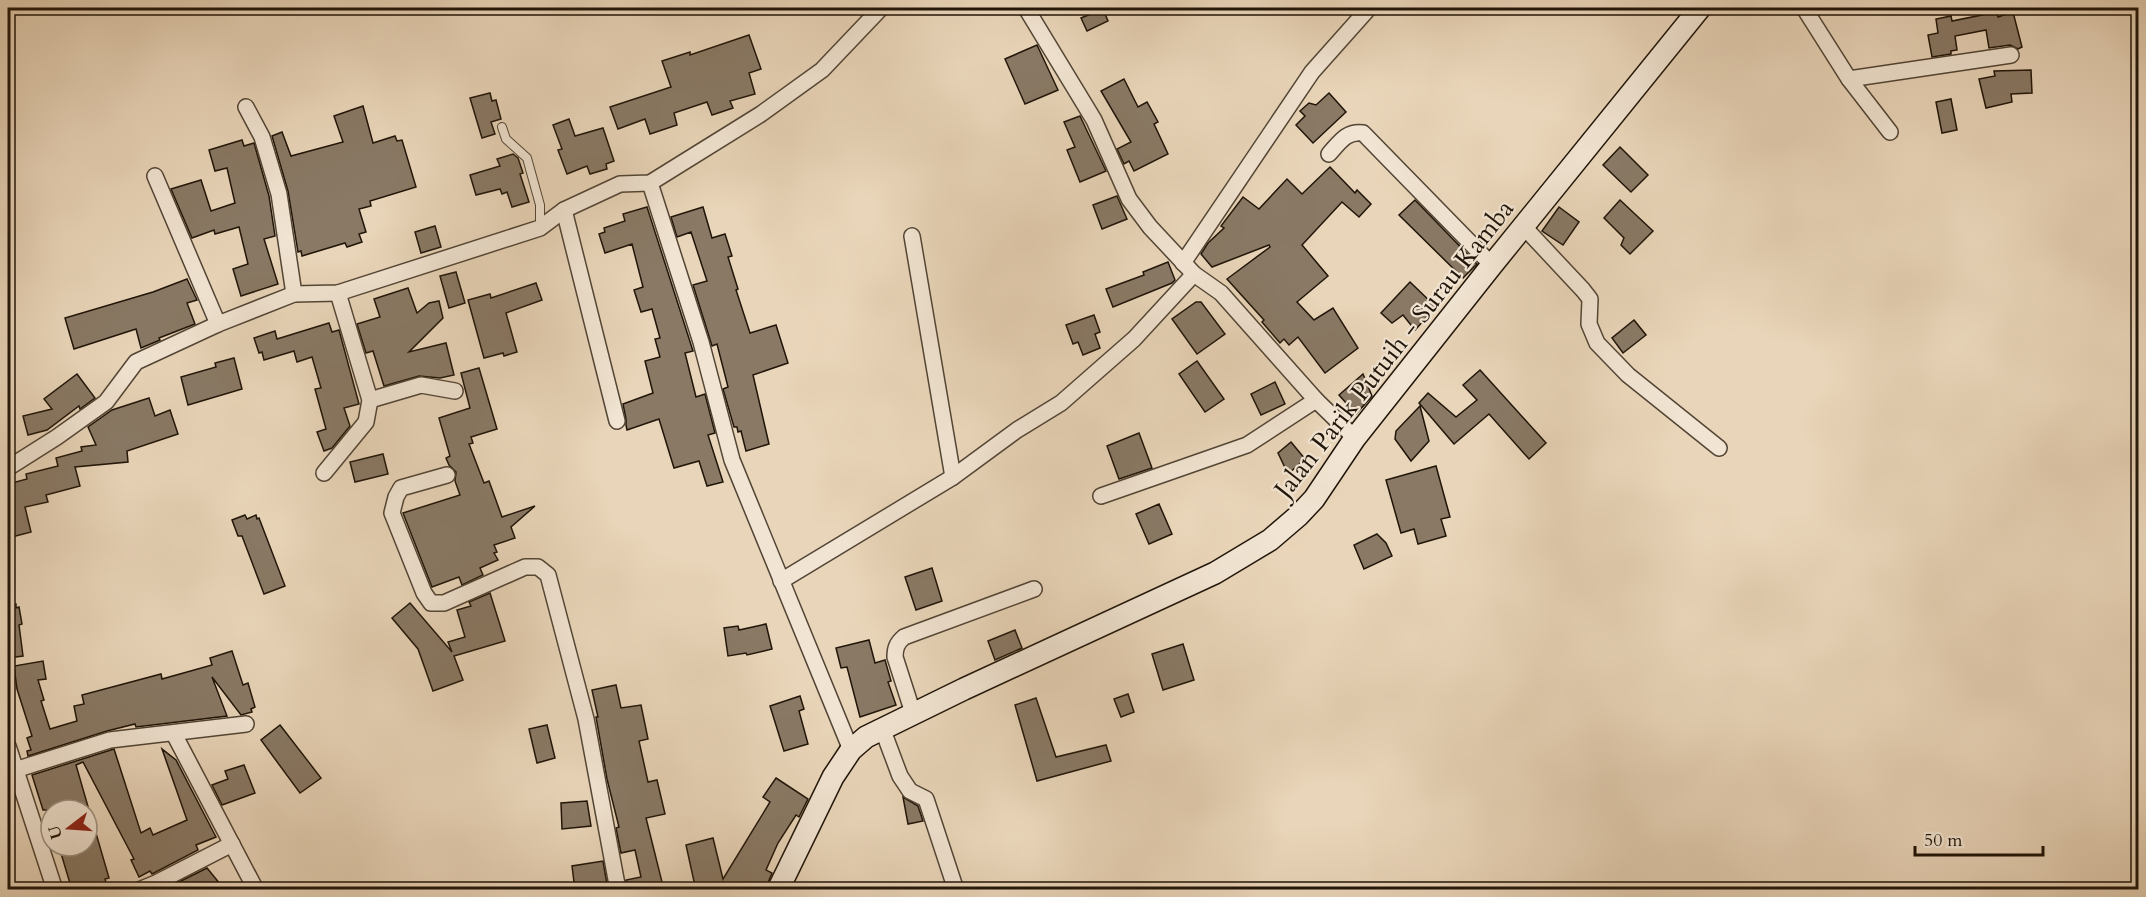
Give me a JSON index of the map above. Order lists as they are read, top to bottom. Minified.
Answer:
{"streets":{"street":["Jalan Parik Putuih - Surau Kamba"]},"scale_bar":"50 m","north":"left"}
